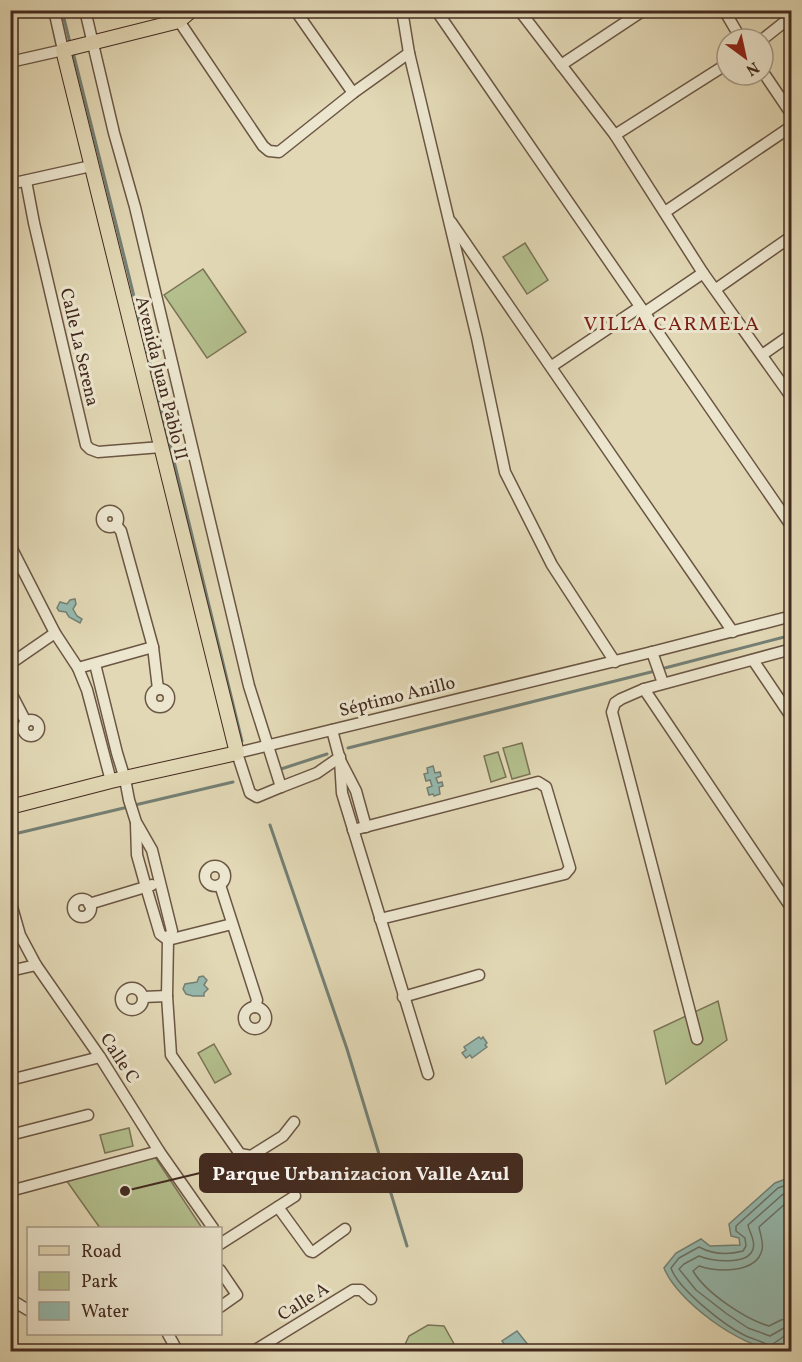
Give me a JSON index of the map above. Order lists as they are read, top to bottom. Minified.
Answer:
{"streets":{"main road":["Avenida Juan Pablo II","Séptimo Anillo"],"street":["Calle La Serena","Calle C","Calle A"]},"crossings":[["Calle La Serena","Avenida Juan Pablo II"],["Avenida Juan Pablo II","Séptimo Anillo"]],"districts":["VILLA CARMELA"],"places":["Parque Urbanizacion Valle Azul"],"legend":["Road","Park","Water"],"north":"bottom right"}
